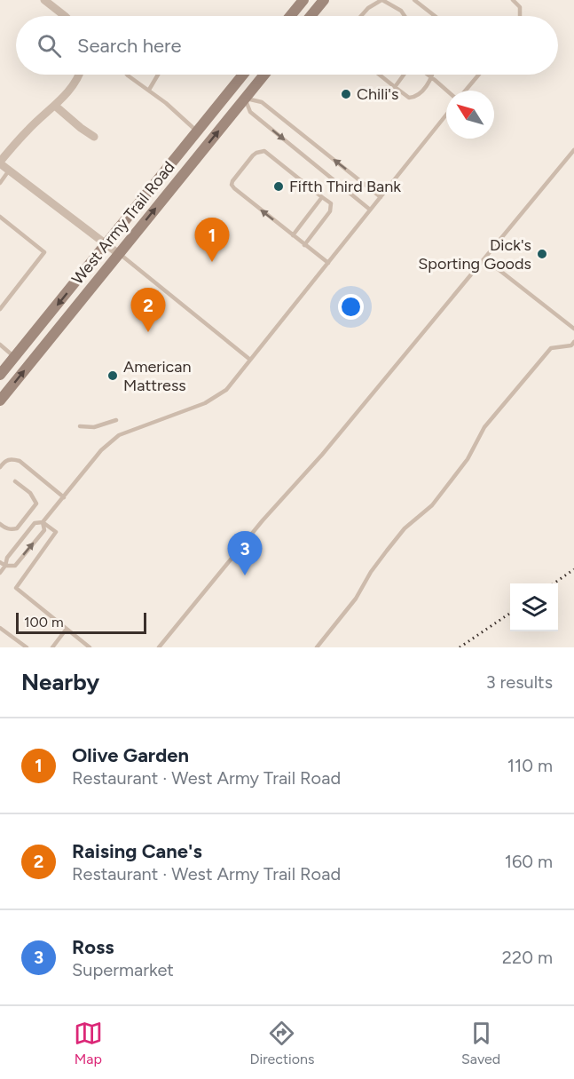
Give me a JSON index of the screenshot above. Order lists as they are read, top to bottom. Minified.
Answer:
{"streets":{"main road":["West Army Trail Road"]},"places":["Chili's","Fifth Third Bank","Dick's Sporting Goods","American Mattress"],"scale_bar":"100 m","north":"top left","page":{"search":"Search here","pins":["1","2","3"],"scale":"100 m","heading":["Nearby","3 results"],"list":[{"mark":"1","name":"Olive Garden","note":"Restaurant · West Army Trail Road","value":"110 m"},{"mark":"2","name":"Raising Cane's","note":"Restaurant · West Army Trail Road","value":"160 m"},{"mark":"3","name":"Ross","note":"Supermarket","value":"220 m"}],"nav":["Map","Directions","Saved"]}}
